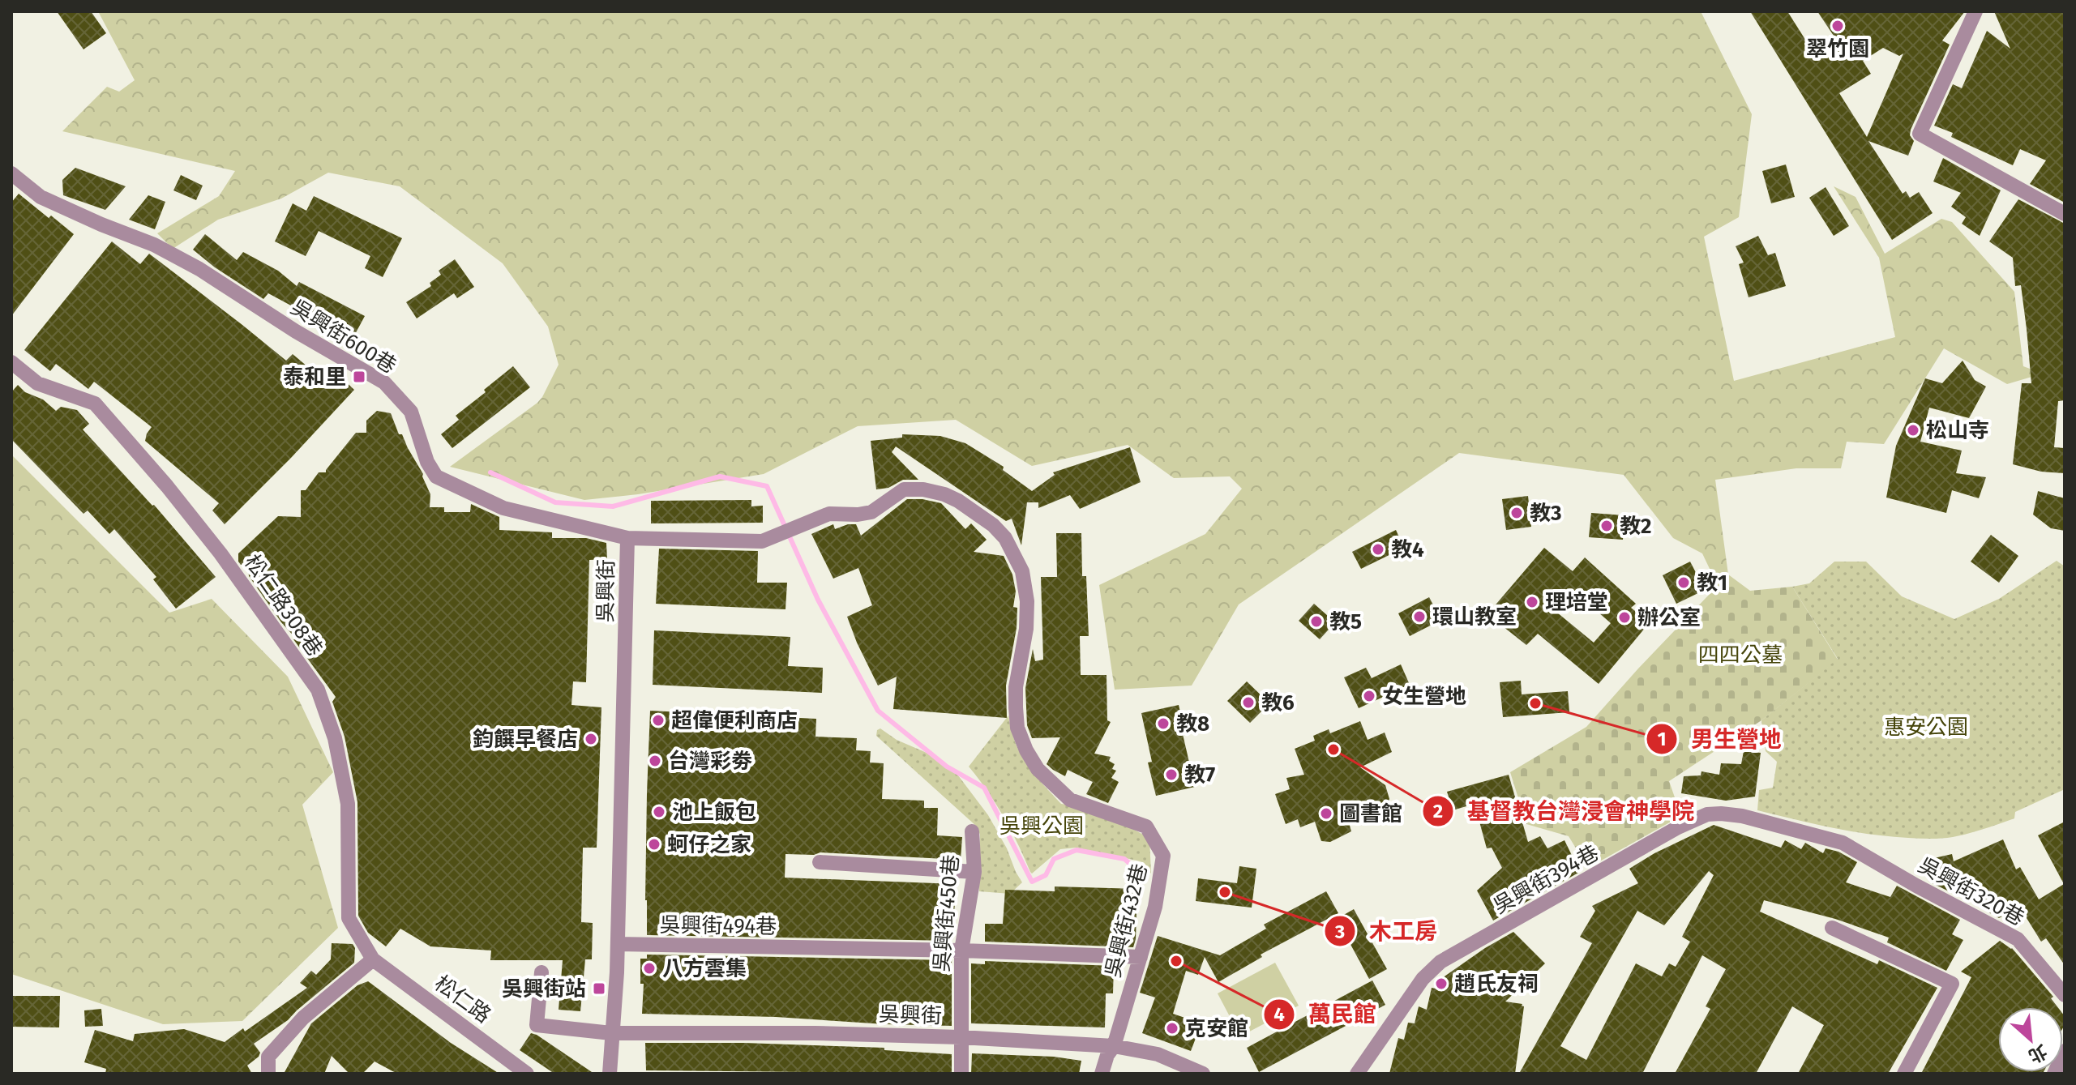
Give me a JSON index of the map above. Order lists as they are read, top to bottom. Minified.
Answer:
{"streets":{"street":["吳興街600巷","吳興街","松仁路308巷","吳興街394巷","吳興街320巷","吳興街450巷","吳興街432巷","吳興街494巷","松仁路"]},"crossings":[["吳興街600巷","吳興街"],["吳興街600巷","吳興街432巷"],["吳興街","吳興街450巷"],["吳興街","吳興街432巷"],["吳興街","吳興街494巷"],["松仁路308巷","松仁路"],["吳興街394巷","吳興街320巷"],["吳興街450巷","吳興街494巷"],["吳興街432巷","吳興街494巷"]],"parks":["四四公墓","惠安公園","吳興公園"],"places":{"other":["翠竹園","松山寺","教3","教2","教4","教1","理培堂","環山教室","辦公室","教5","女生營地","教6","男生營地","超偉便利商店","教8","鈞饌早餐店","基督教台灣浸會神學院","台灣彩劵","教7","池上飯包","圖書館","蚵仔之家","木工房","萬民館","八方雲集","趙氏友祠","克安館"],"transit":["泰和里","吳興街站"]},"north":"bottom right"}
